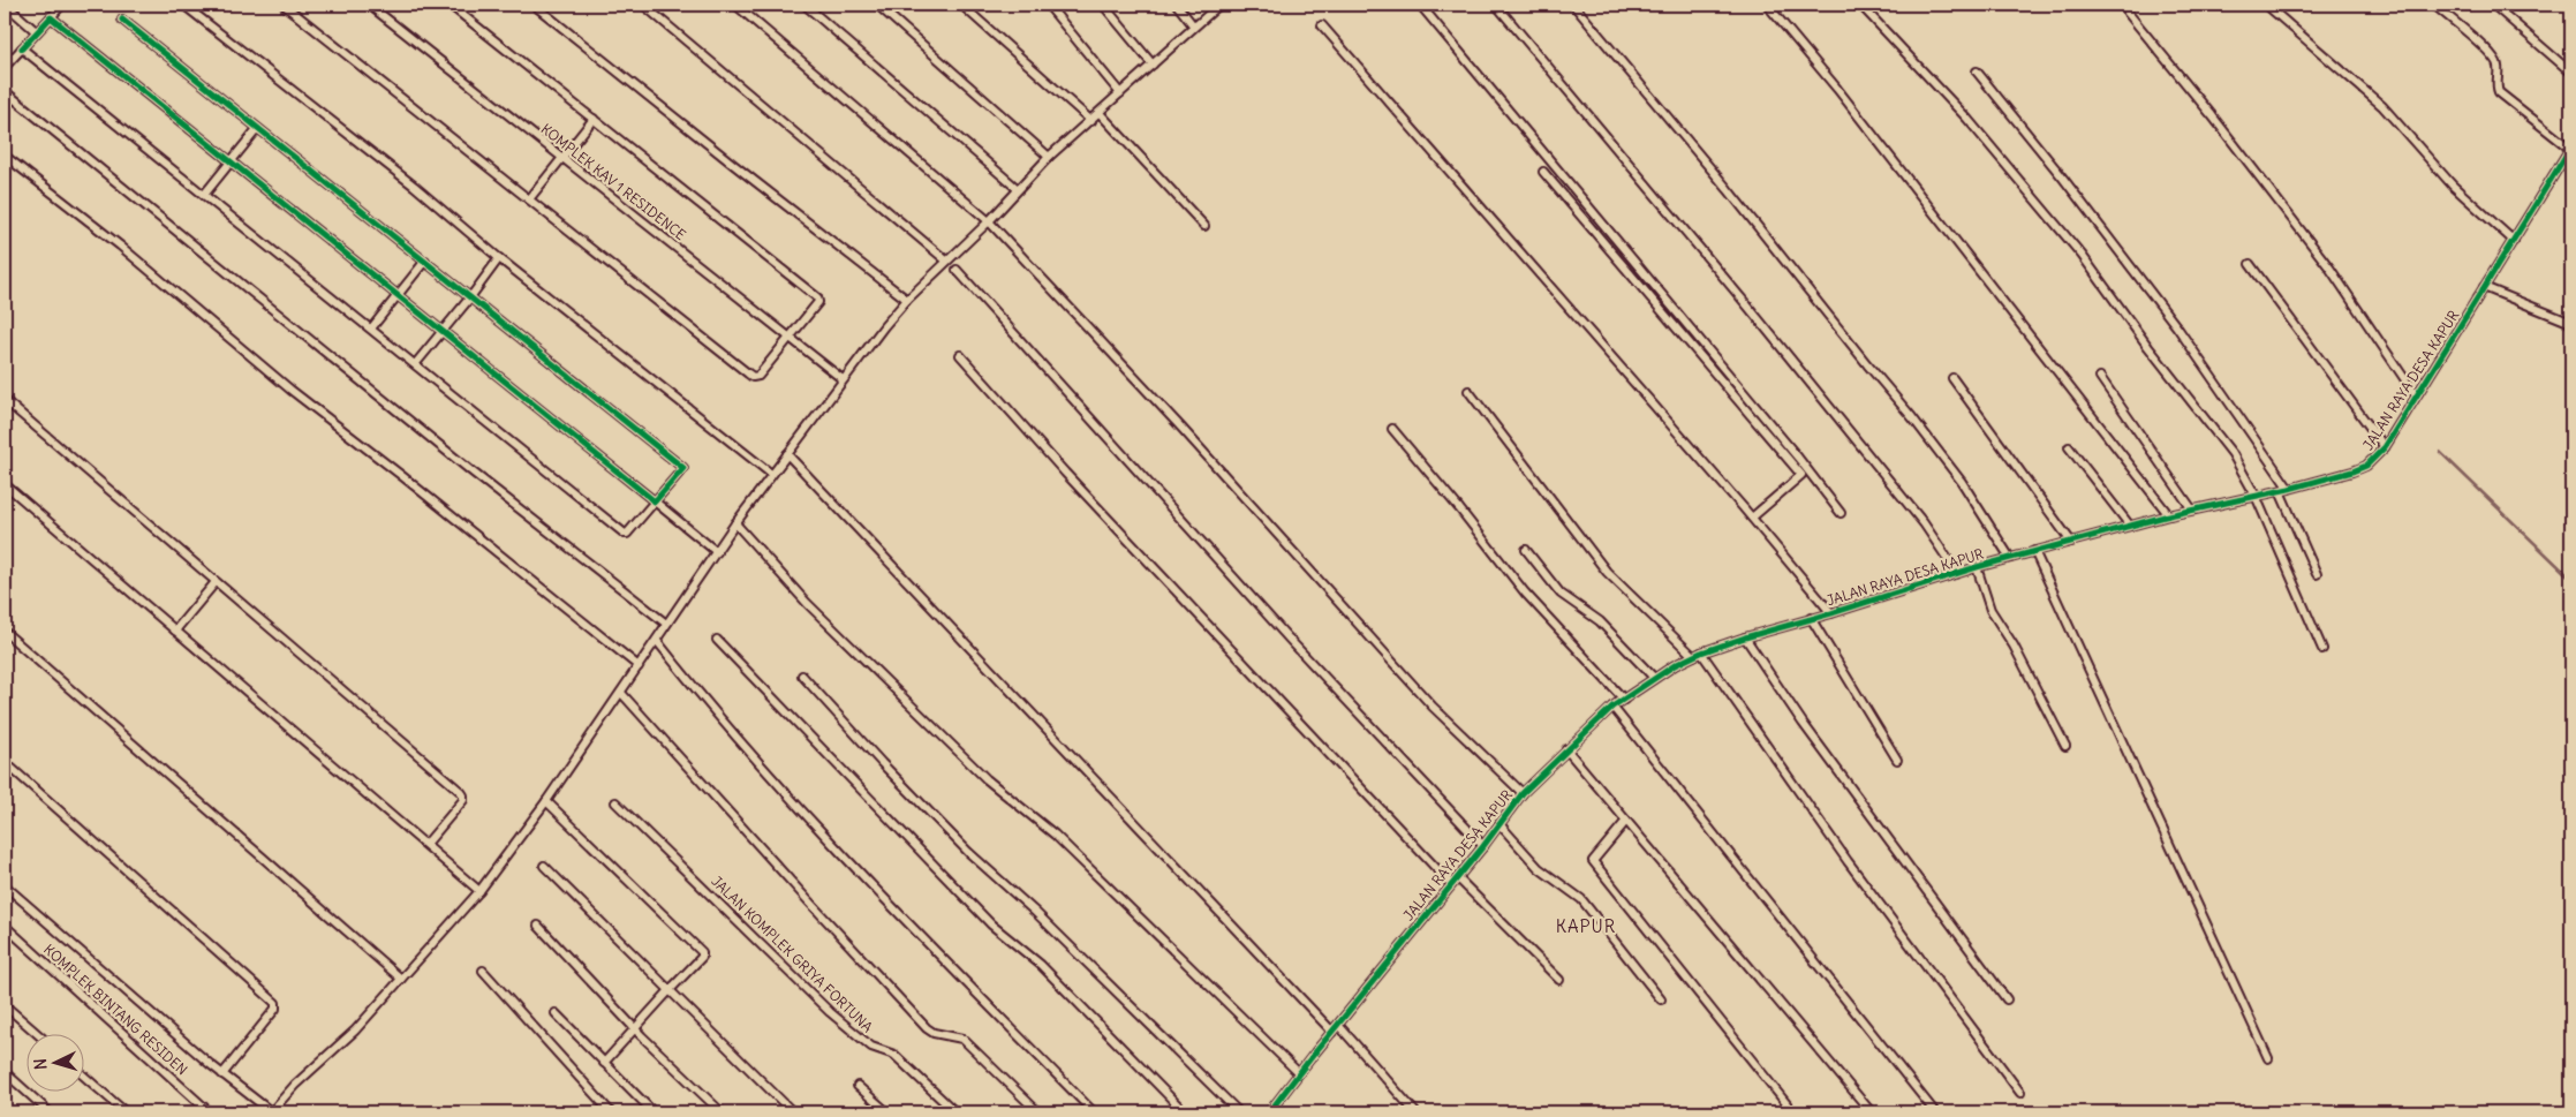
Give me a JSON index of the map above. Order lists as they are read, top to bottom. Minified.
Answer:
{"streets":{"street":["KOMPLEK KAV 1 RESIDENCE","JALAN RAYA DESA KAPUR","JALAN KOMPLEK GRIYA FORTUNA","KOMPLEK BINTANG RESIDEN"]},"districts":["KAPUR"],"north":"left"}
